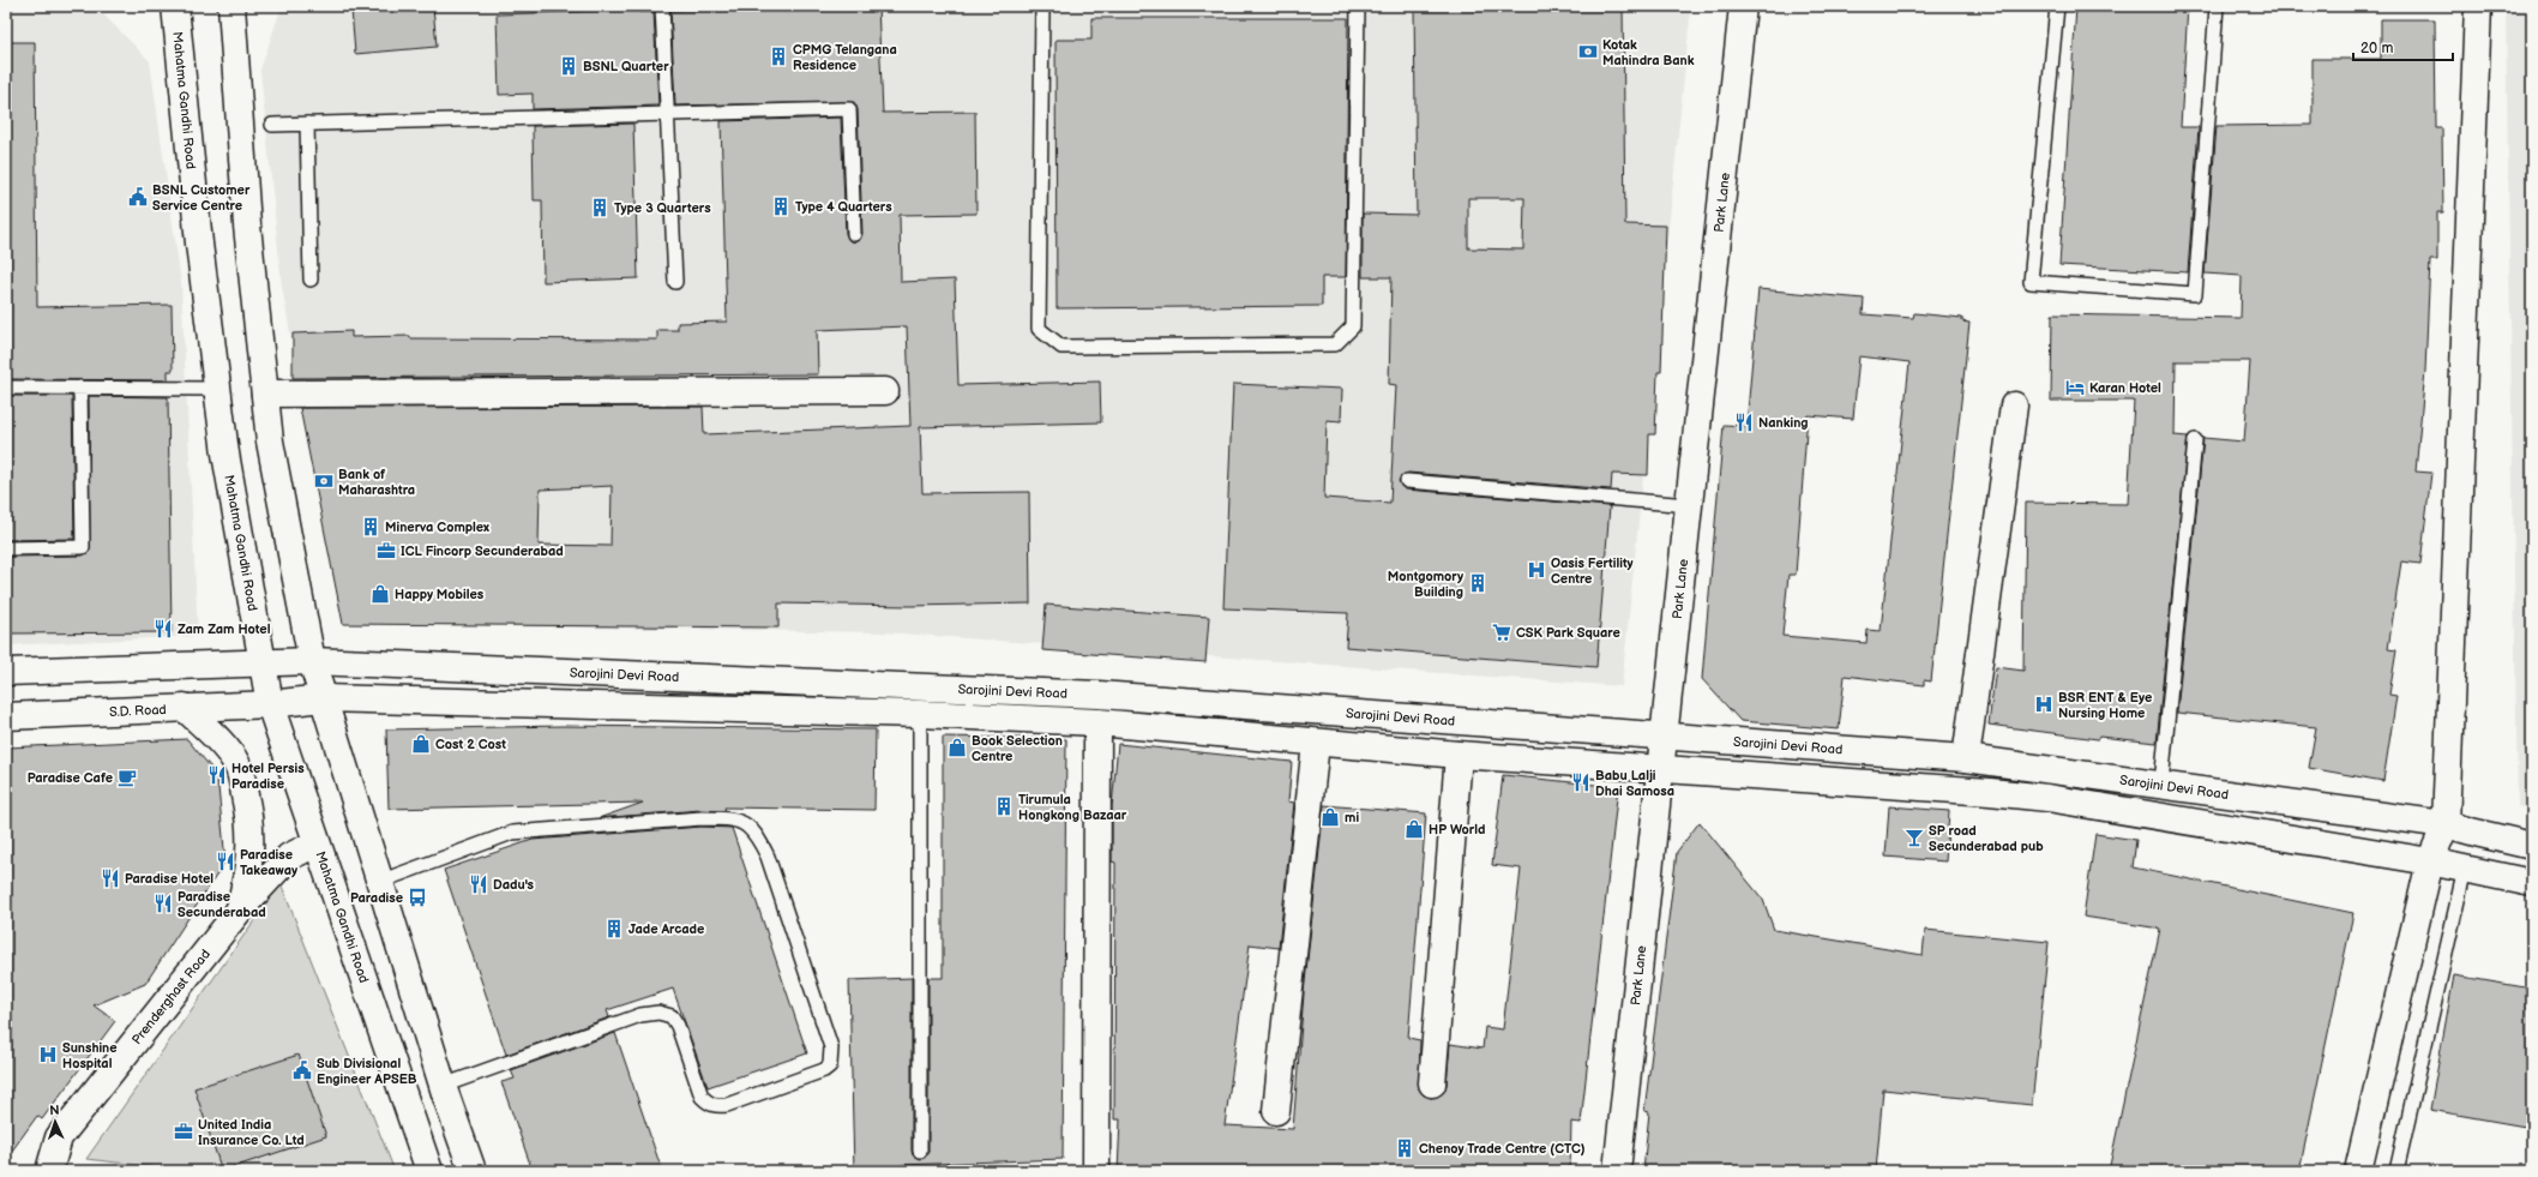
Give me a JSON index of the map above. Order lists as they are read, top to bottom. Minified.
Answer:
{"streets":{"main road":["Mahatma Gandhi Road","Park Lane","Sarojini Devi Road","S.D. Road","Prenderghast Road"]},"crossings":[["Mahatma Gandhi Road","Sarojini Devi Road"],["Mahatma Gandhi Road","S.D. Road"],["Mahatma Gandhi Road","Prenderghast Road"],["Park Lane","Sarojini Devi Road"],["Sarojini Devi Road","S.D. Road"]],"places":{"bank":["Kotak Mahindra Bank","Bank of Maharashtra"],"building":["CPMG Telangana Residence","BSNL Quarter","Type 4 Quarters","Type 3 Quarters","Minerva Complex","Montgomory Building","Tirumula Hongkong Bazaar","Jade Arcade","Chenoy Trade Centre (CTC)"],"public building":["BSNL Customer Service Centre","Sub Divisional Engineer APSEB"],"hotel":["Karan Hotel"],"restaurant":["Nanking","Zam Zam Hotel","Hotel Persis Paradise","Babu Lalji Dhai Samosa","Paradise Takeaway","Paradise Hotel","Dadu's","Paradise Secunderabad"],"office":["ICL Fincorp Secunderabad","United India Insurance Co. Ltd"],"hospital":["Oasis Fertility Centre","BSR ENT & Eye Nursing Home","Sunshine Hospital"],"shop":["Happy Mobiles","Cost 2 Cost","Book Selection Centre","mi","HP World"],"supermarket":["CSK Park Square"],"cafe":["Paradise Cafe"],"bar":["SP road Secunderabad pub"],"bus stop":["Paradise"]},"scale_bar":"20 m","north":"top"}
